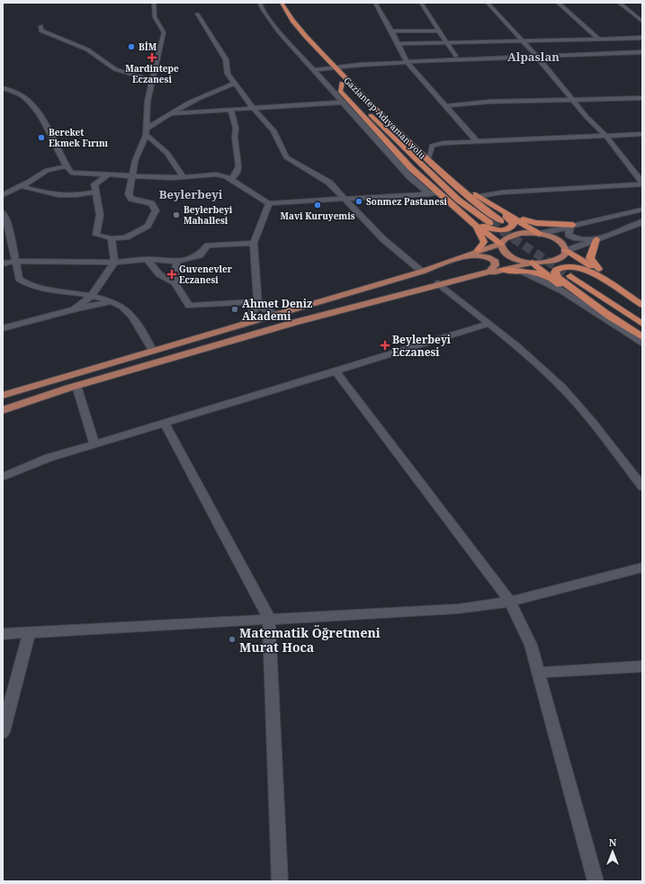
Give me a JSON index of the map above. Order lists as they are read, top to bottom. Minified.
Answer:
{"streets":{"highway":["Gaziantep-Adıyaman yolu"]},"districts":["Alpaslan","Beylerbeyi"],"places":{"other":["BİM","Bereket Ekmek Fırını","Sonmez Pastanesi","Mavi Kuruyemis","Beylerbeyi Mahallesi","Ahmet Deniz Akademi","Matematik Öğretmeni Murat Hoca"],"health":["Mardintepe Eczanesi","Guvenevler Eczanesi","Beylerbeyi Eczanesi"]},"north":"top"}
